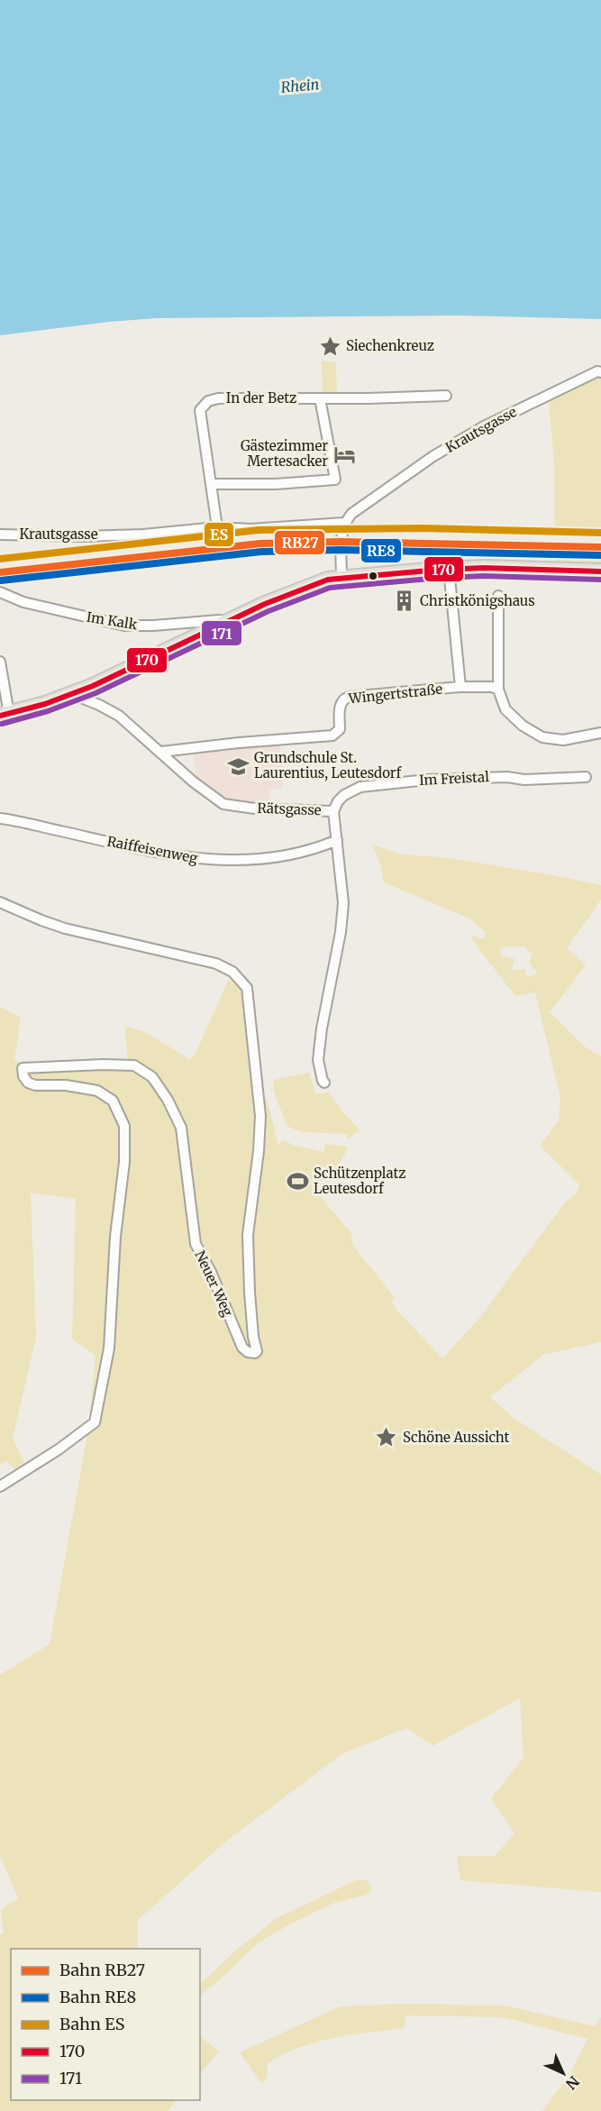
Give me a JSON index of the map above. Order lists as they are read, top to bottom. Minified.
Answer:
{"streets":{"street":["In der Betz","Krautsgasse","Im Kalk","Wingertstraße","Im Freistal","Rätsgasse","Raiffeisenweg","Neuer Weg"]},"crossings":[["In der Betz","Krautsgasse"],["Wingertstraße","Rätsgasse"],["Im Freistal","Rätsgasse"],["Rätsgasse","Raiffeisenweg"]],"water":["Rhein"],"places":{"place":["Siechenkreuz","Schöne Aussicht"],"hotel":["Gästezimmer Mertesacker"],"building":["Christkönigshaus"],"school or university":["Grundschule St. Laurentius, Leutesdorf"],"sports":["Schützenplatz Leutesdorf"]},"lines":["rail line ES","rail line RB27","rail line RE8","transit line 170","transit line 171"],"legend":["Bahn RB27","Bahn RE8","Bahn ES","170","171"],"north":"bottom right"}
